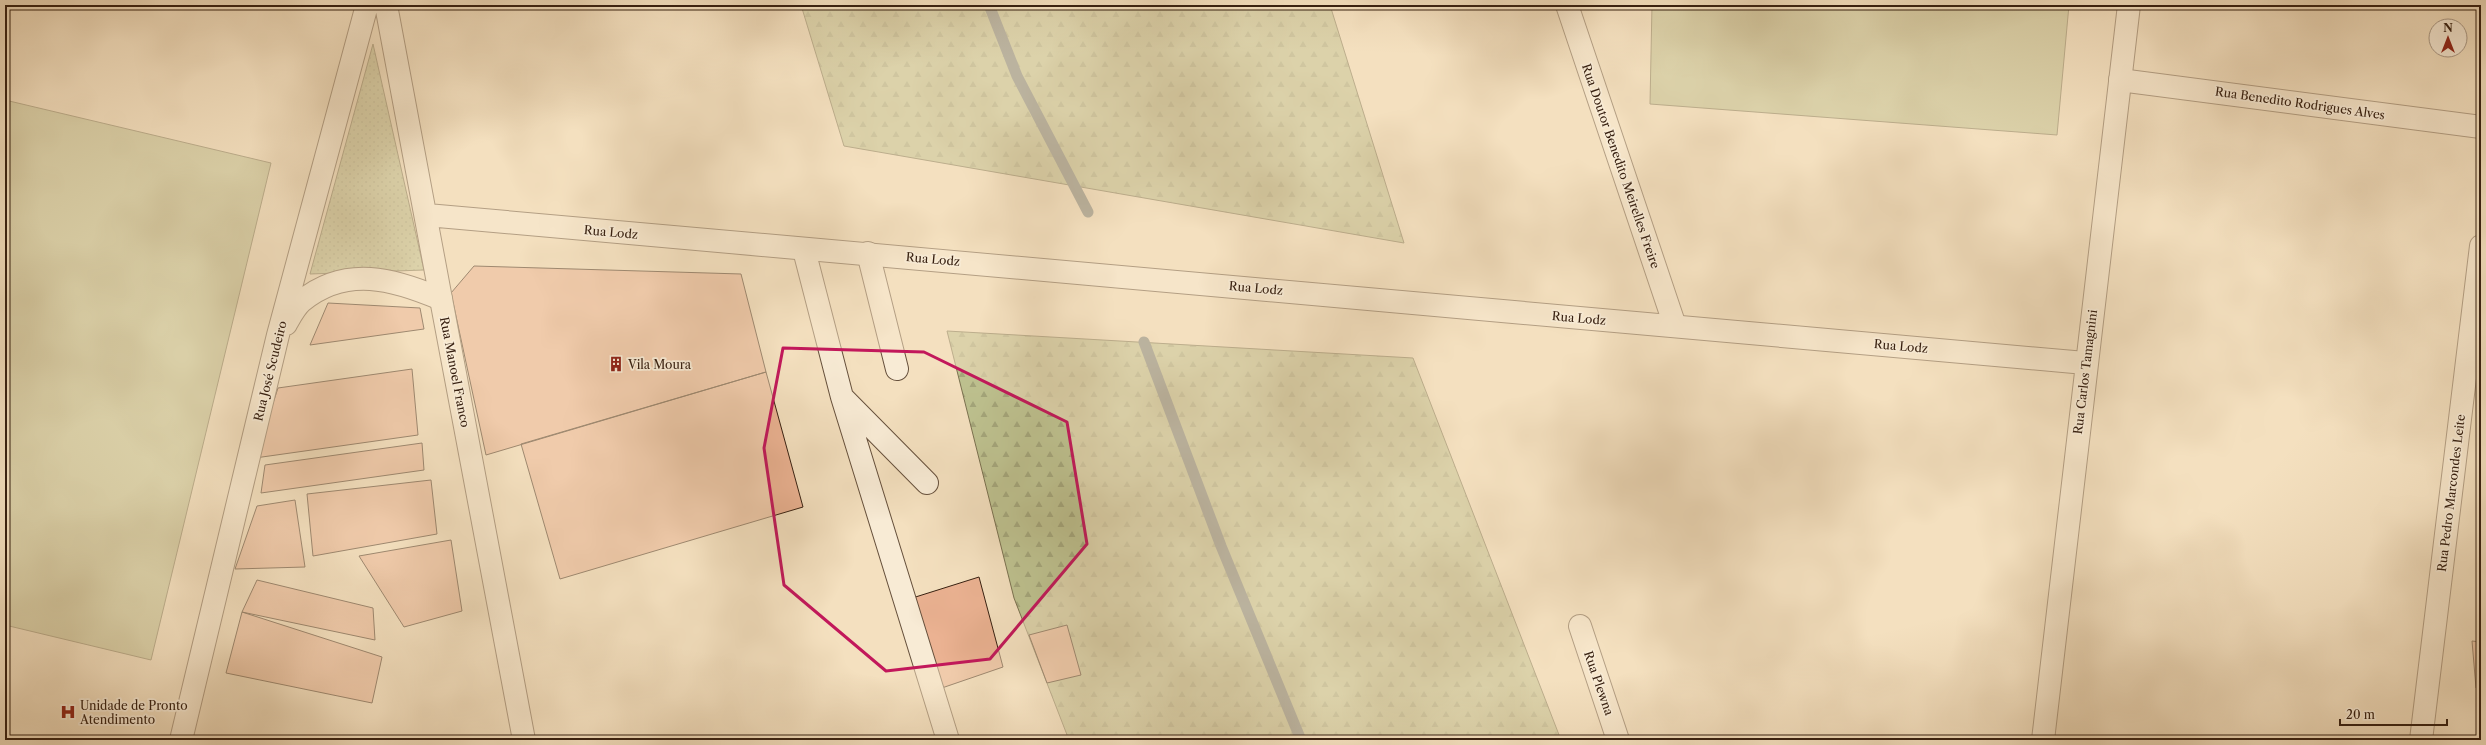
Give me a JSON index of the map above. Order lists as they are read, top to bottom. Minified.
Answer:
{"streets":{"street":["Rua Benedito Rodrigues Alves","Rua Doutor Benedito Meirelles Freire","Rua Lodz","Rua José Scudeiro","Rua Manoel Franco","Rua Carlos Tamagnini","Rua Pedro Marcondes Leite","Rua Plewna"]},"crossings":[["Rua Benedito Rodrigues Alves","Rua Carlos Tamagnini"],["Rua Doutor Benedito Meirelles Freire","Rua Lodz"],["Rua Lodz","Rua Manoel Franco"],["Rua Lodz","Rua Carlos Tamagnini"]],"places":{"building":["Vila Moura"],"hospital":["Unidade de Pronto Atendimento"]},"scale_bar":"20 m","north":"top"}
